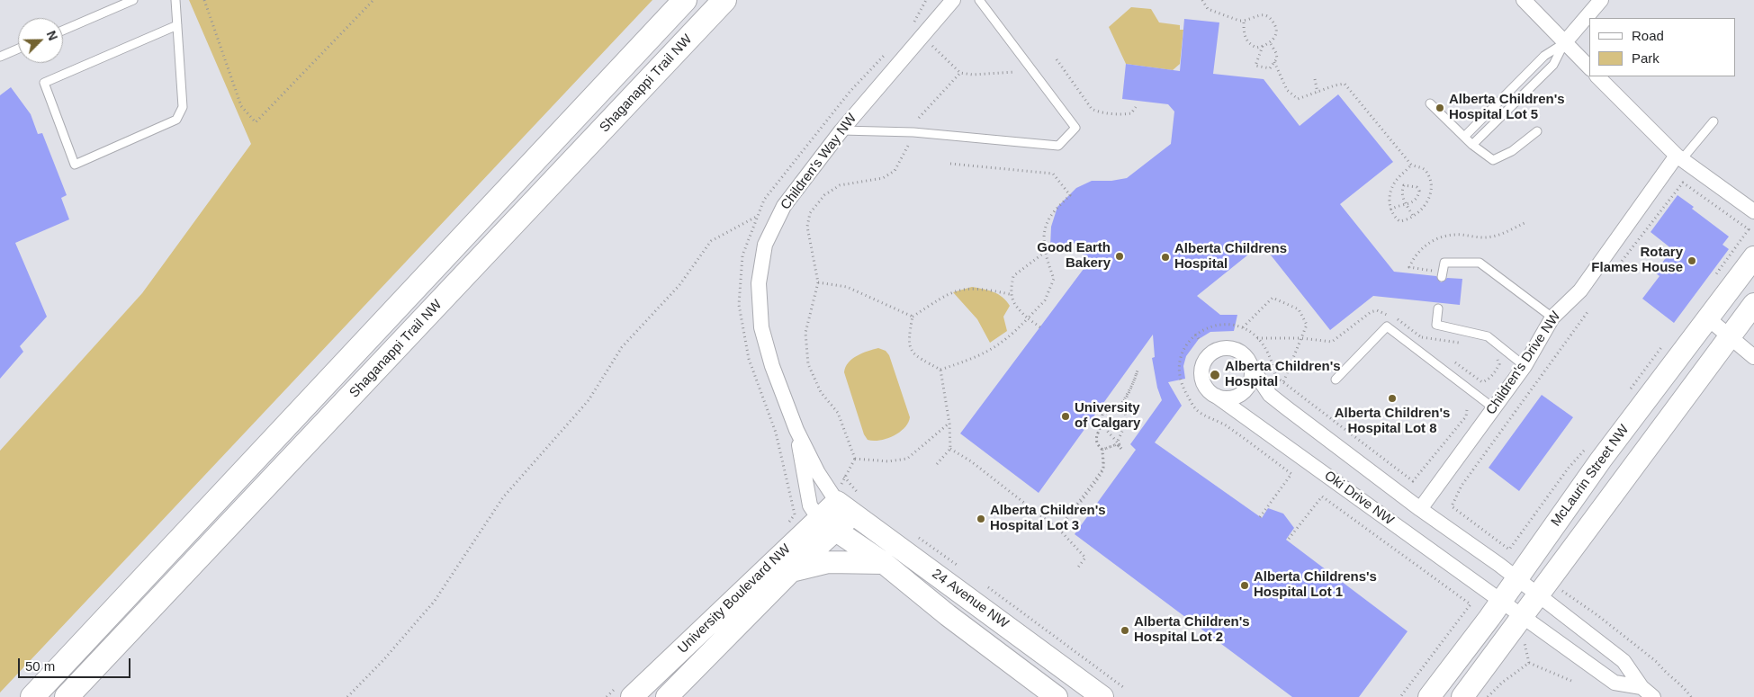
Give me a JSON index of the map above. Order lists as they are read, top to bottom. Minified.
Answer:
{"streets":{"main road":["Shaganappi Trail NW"],"street":["Children's Way NW","Children's Drive NW","McLaurin Street NW","Oki Drive NW","University Boulevard NW","24 Avenue NW"]},"crossings":[["Children's Way NW","University Boulevard NW"],["Children's Way NW","24 Avenue NW"],["Children's Drive NW","Oki Drive NW"],["McLaurin Street NW","Oki Drive NW"],["University Boulevard NW","24 Avenue NW"]],"places":["Alberta Children's Hospital Lot 5","Good Earth Bakery","Alberta Childrens Hospital","Rotary Flames House","Alberta Children's Hospital","Alberta Children's Hospital Lot 8","University of Calgary","Alberta Children's Hospital Lot 3","Alberta Childrens's Hospital Lot 1","Alberta Children's Hospital Lot 2"],"legend":["Road","Park"],"scale_bar":"50 m","north":"top right"}
